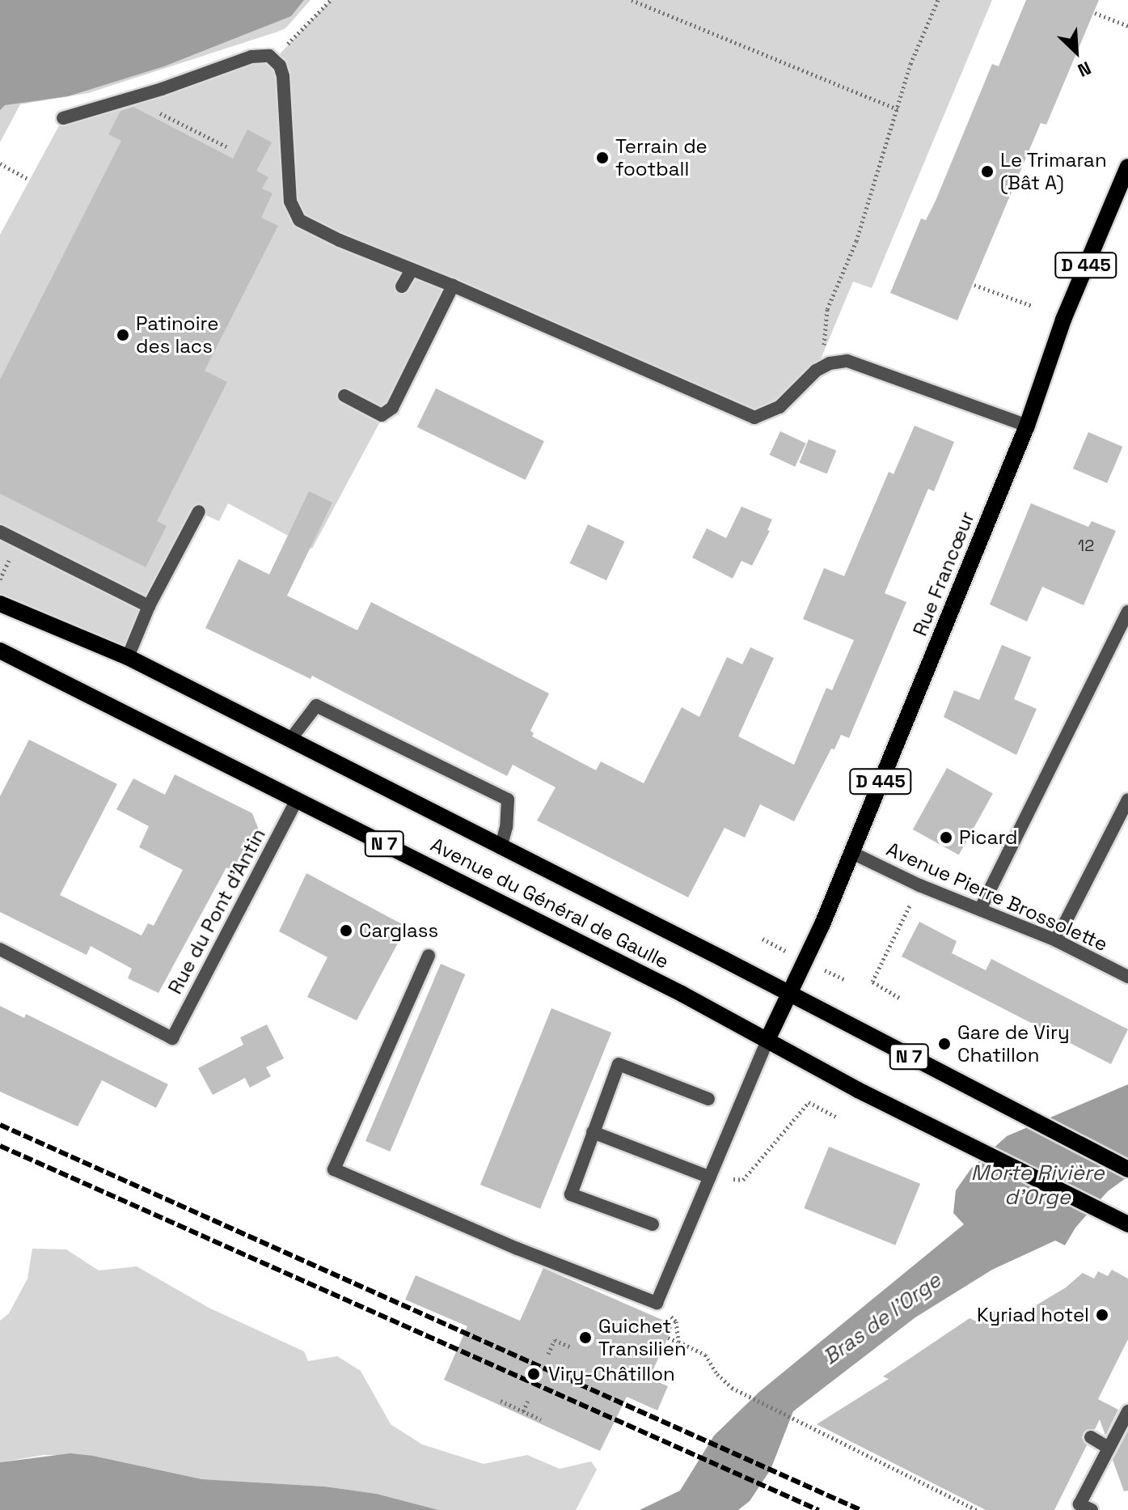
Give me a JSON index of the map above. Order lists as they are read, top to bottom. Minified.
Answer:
{"streets":{"main road":["D 445","Rue Francœur","N 7","Avenue du Général de Gaulle"],"street":["Avenue Pierre Brossolette","Rue du Pont d'Antin"]},"crossings":[["Rue Francœur","N 7"],["Rue Francœur","Avenue Pierre Brossolette"],["Rue Francœur","Avenue du Général de Gaulle"],["N 7","Avenue du Général de Gaulle"],["Avenue du Général de Gaulle","Rue du Pont d'Antin"]],"water":["Morte Rivière d'Orge","Bras de l'Orge"],"places":["Terrain de football","Le Trimaran (Bât A)","Patinoire des lacs","Picard","Carglass","Gare de Viry Chatillon","Kyriad hotel","Guichet Transilien","Viry-Châtillon"],"house_numbers":["12"],"north":"bottom right"}
